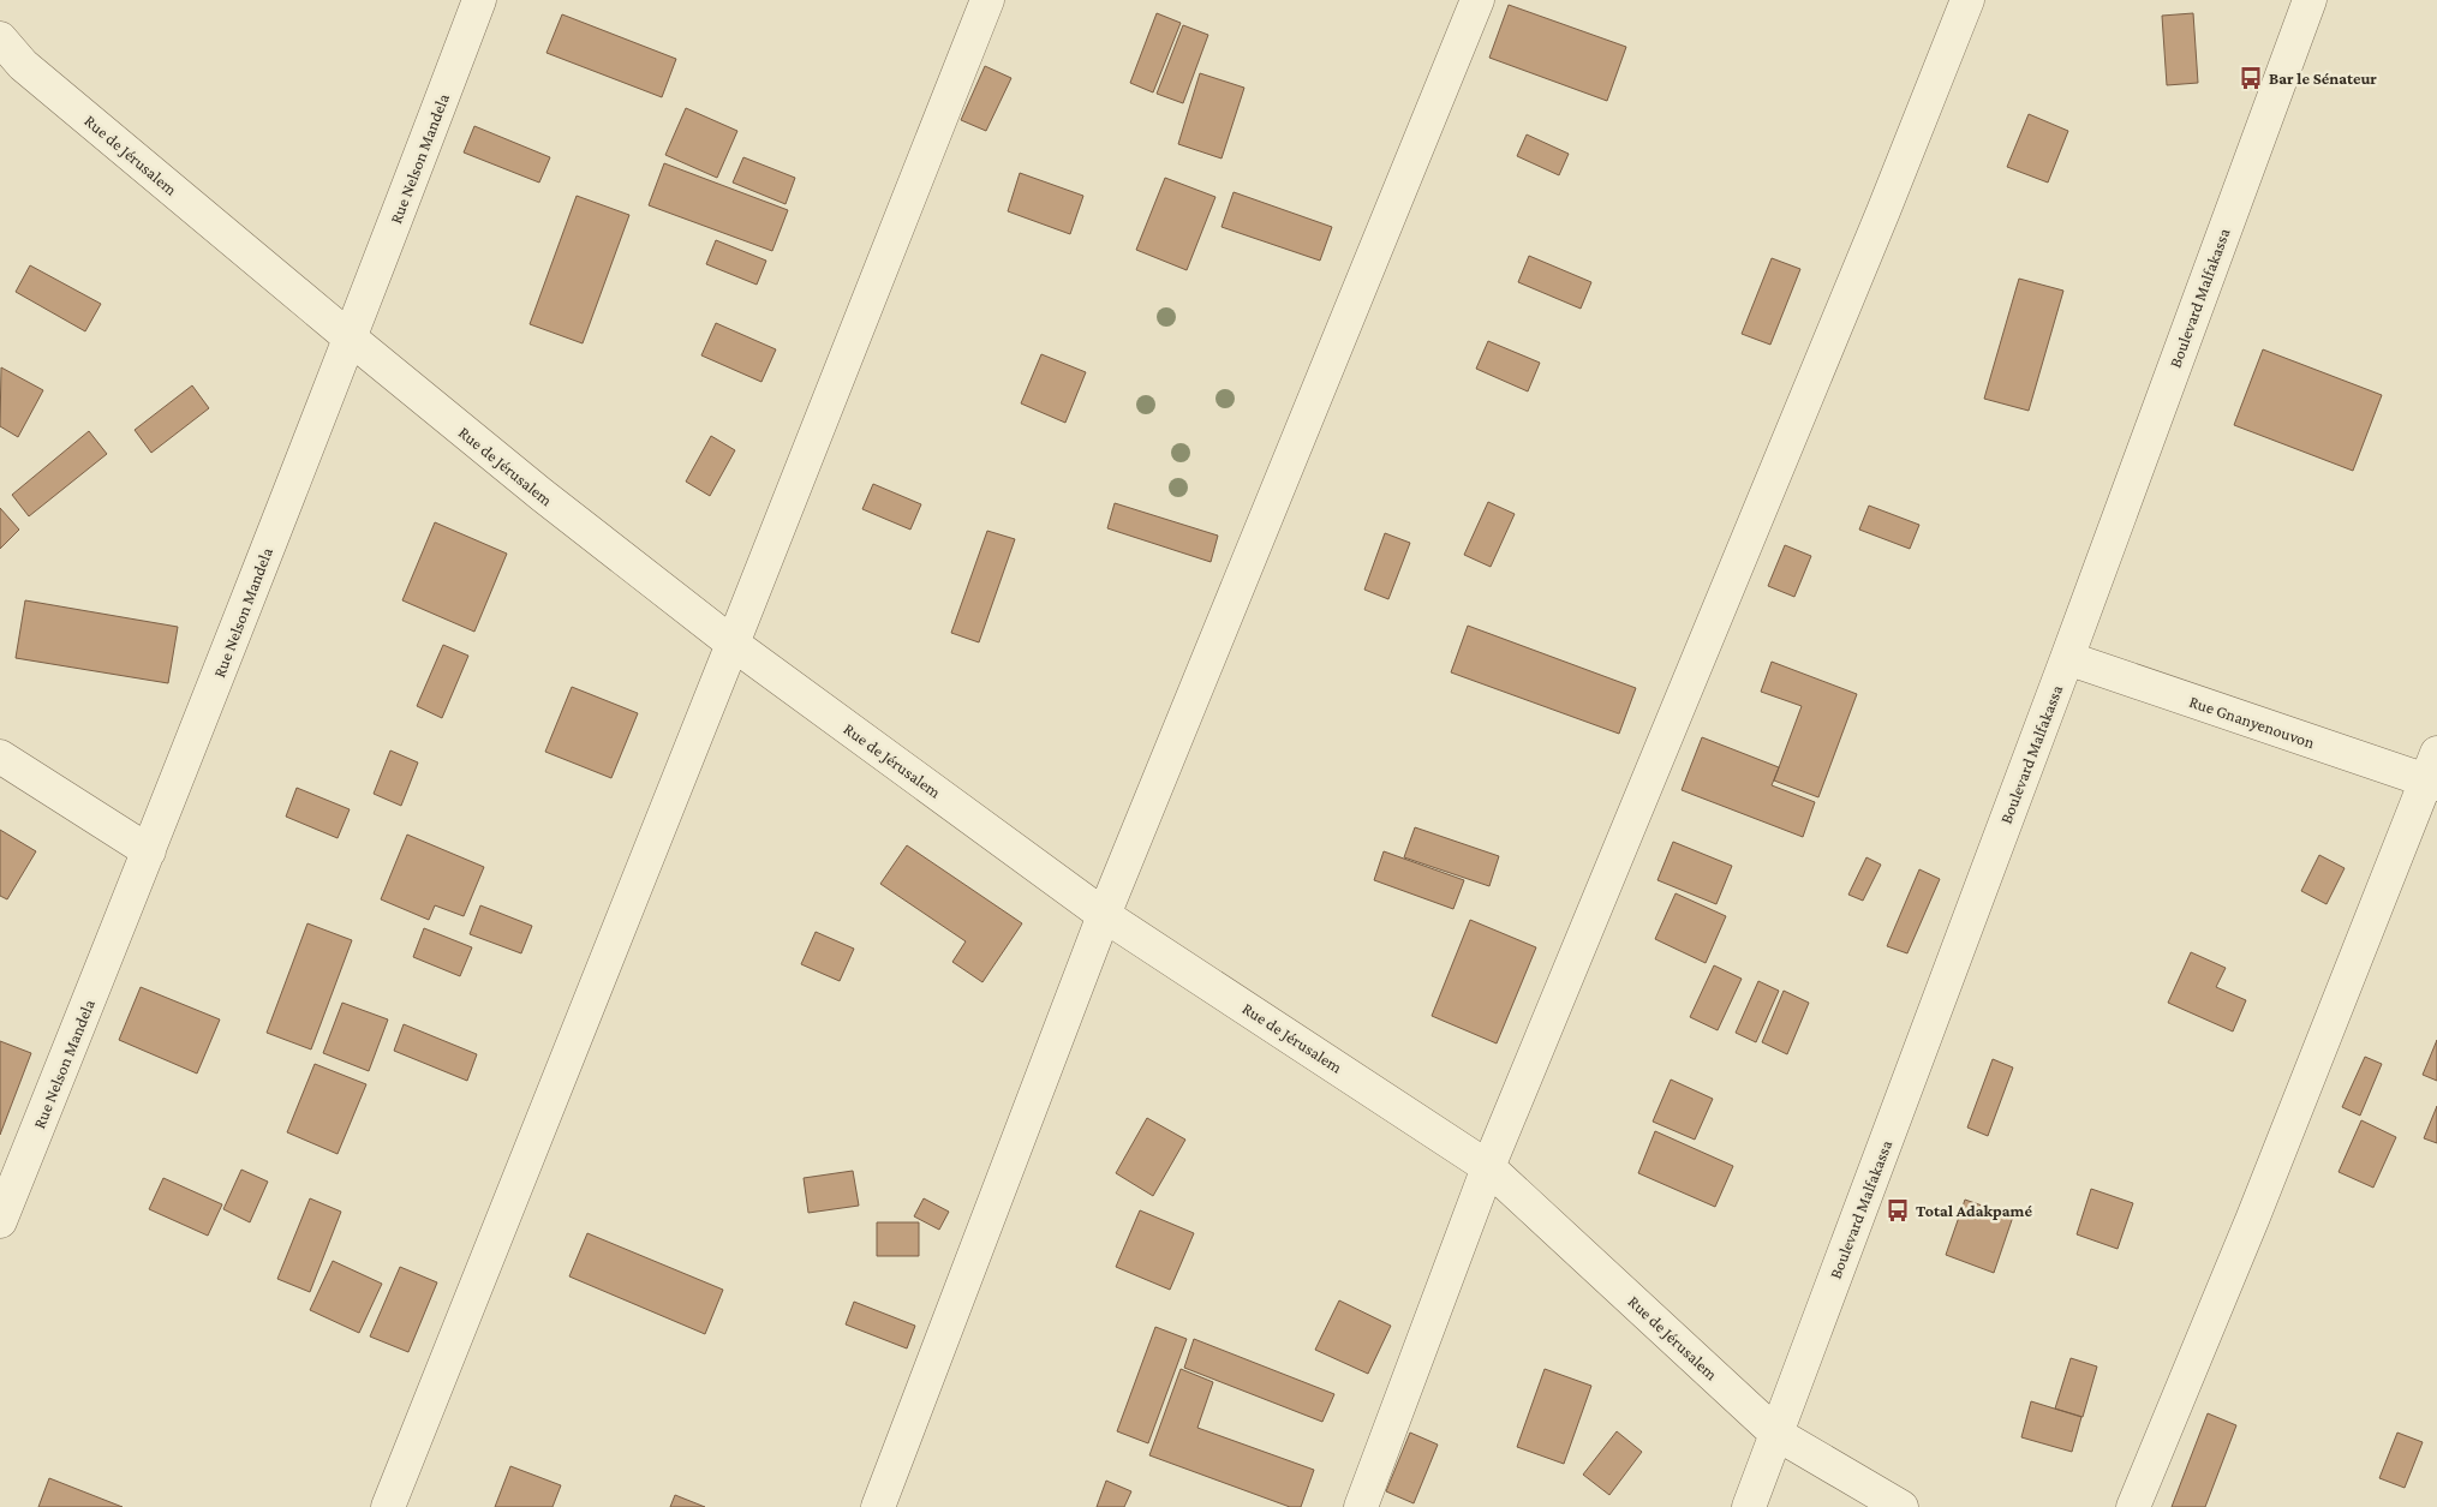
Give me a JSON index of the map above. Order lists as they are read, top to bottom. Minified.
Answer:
{"streets":{"street":["Rue de Jérusalem","Rue Nelson Mandela","Boulevard Malfakassa","Rue Gnanyenouvon"]},"crossings":[["Rue de Jérusalem","Rue Nelson Mandela"],["Rue de Jérusalem","Boulevard Malfakassa"],["Boulevard Malfakassa","Rue Gnanyenouvon"]],"places":{"bus stop":["Bar le Sénateur","Total Adakpamé"]}}
